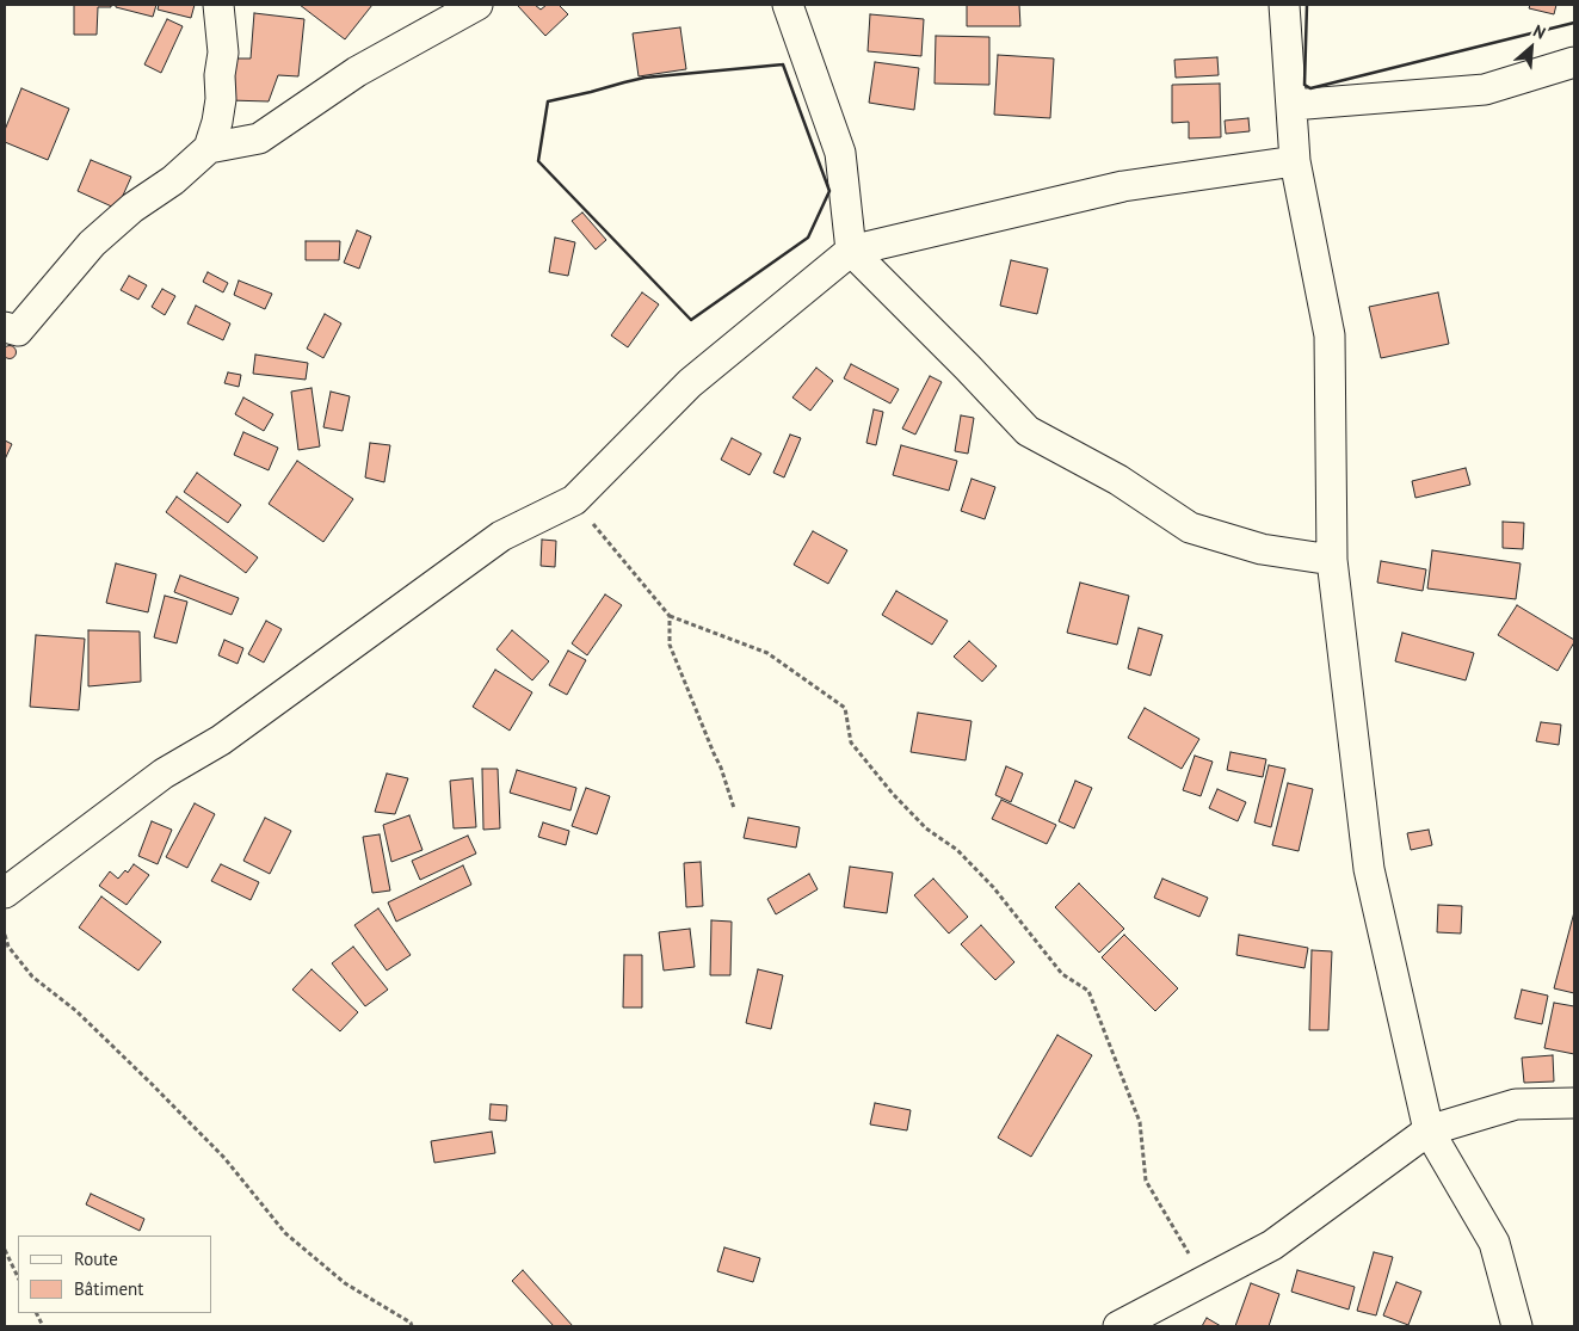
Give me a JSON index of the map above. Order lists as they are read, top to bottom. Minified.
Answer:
{"legend":["Route","Bâtiment"],"north":"top right"}
